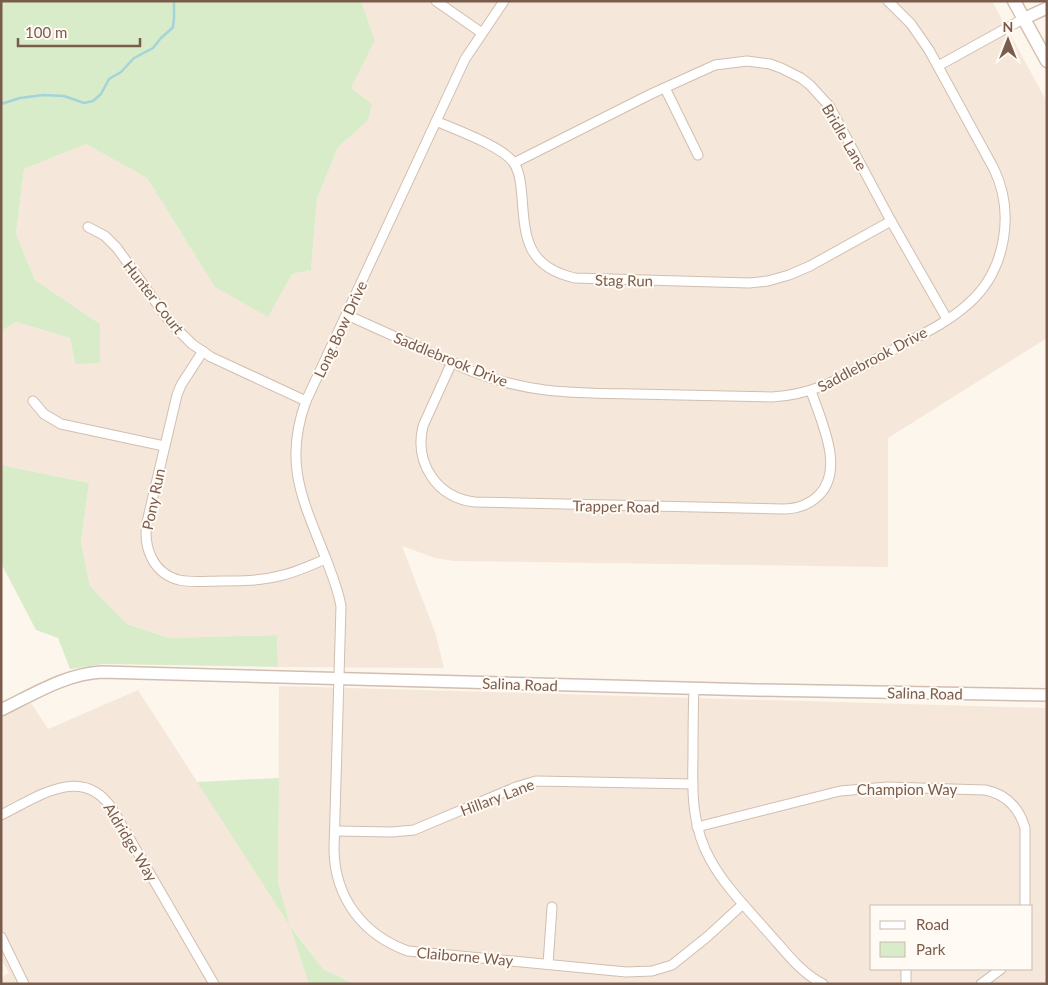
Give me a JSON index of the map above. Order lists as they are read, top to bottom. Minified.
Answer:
{"streets":{"street":["Bridle Lane","Stag Run","Hunter Court","Long Bow Drive","Saddlebrook Drive","Pony Run","Trapper Road","Salina Road","Champion Way","Hillary Lane","Aldridge Way","Claiborne Way"]},"crossings":[["Bridle Lane","Stag Run"],["Bridle Lane","Saddlebrook Drive"],["Hunter Court","Long Bow Drive"],["Hunter Court","Pony Run"],["Long Bow Drive","Saddlebrook Drive"],["Long Bow Drive","Pony Run"],["Long Bow Drive","Salina Road"],["Long Bow Drive","Claiborne Way"],["Saddlebrook Drive","Trapper Road"],["Salina Road","Claiborne Way"],["Hillary Lane","Claiborne Way"]],"legend":["Road","Park"],"scale_bar":"100 m","north":"top"}
